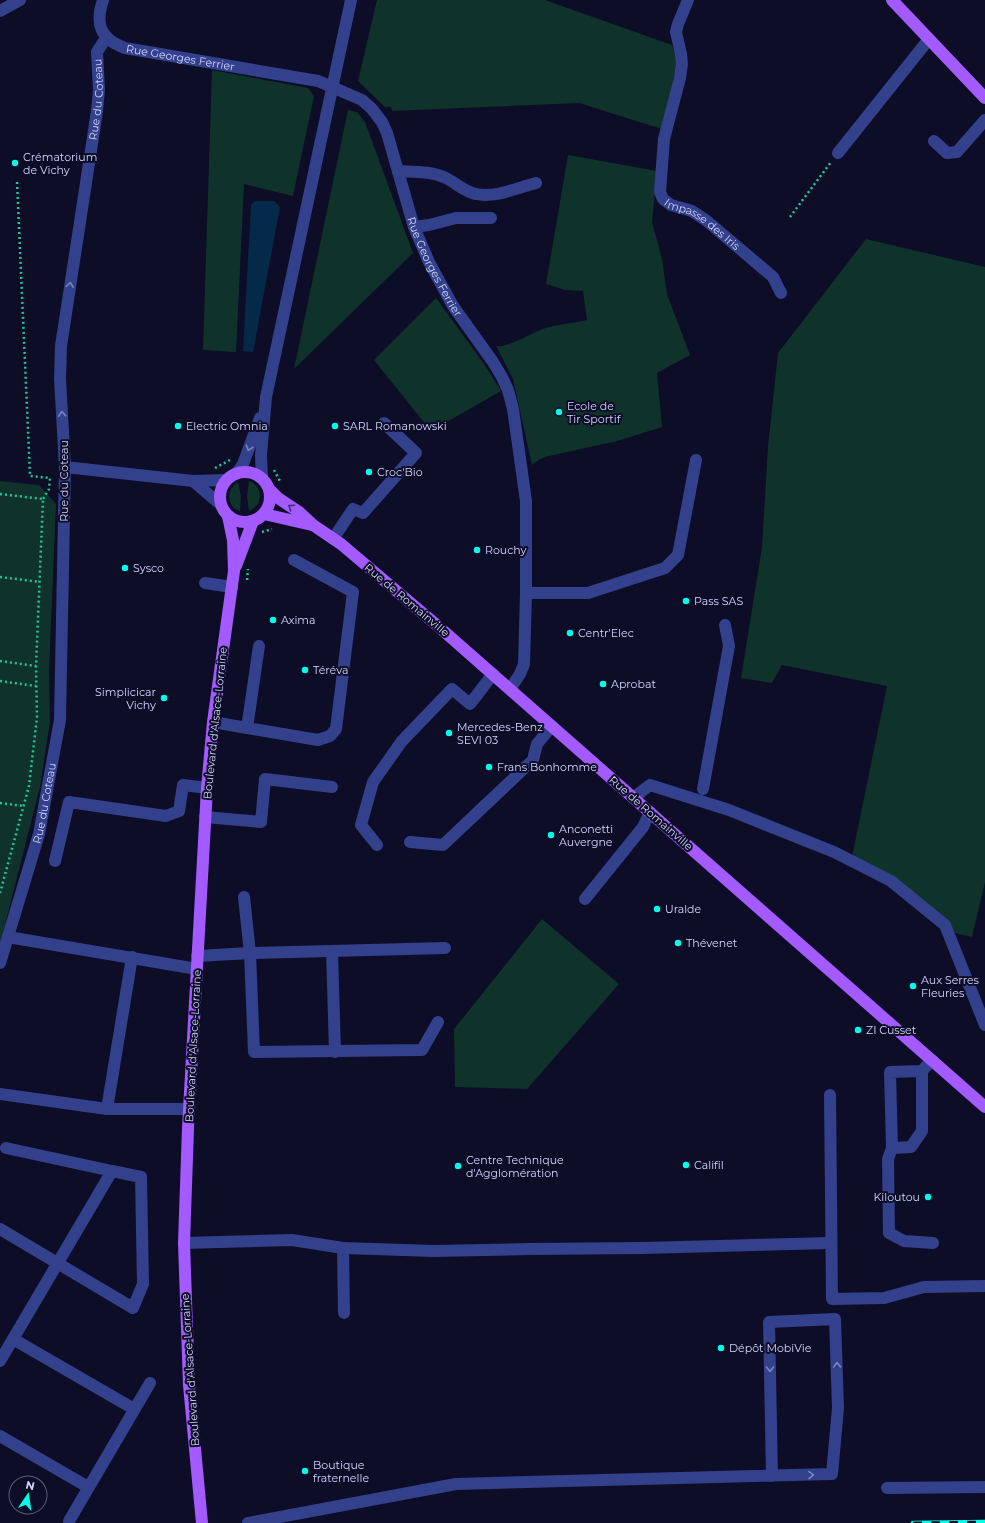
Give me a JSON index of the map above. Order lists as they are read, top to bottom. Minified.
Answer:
{"streets":{"main road":["Rue de Romainville","Boulevard d'Alsace-Lorraine"],"street":["Rue Georges Ferrier","Rue du Coteau","Impasse des Iris"]},"crossings":[["Rue Georges Ferrier","Rue du Coteau"],["Rue Georges Ferrier","Rue de Romainville"],["Rue de Romainville","Boulevard d'Alsace-Lorraine"]],"one_way":["Rue du Coteau"],"places":["Crématorium de Vichy","Ecole de Tir Sportif","Electric Omnia","SARL Romanowski","Croc'Bio","Rouchy","Sysco","Pass SAS","Axima","Centr'Elec","Téréva","Aprobat","Simplicicar Vichy","Mercedes-Benz SEVI 03","Frans Bonhomme","Anconetti Auvergne","Uralde","Thévenet","Aux Serres Fleuries","ZI Cusset","Califil","Centre Technique d'Agglomération","Kiloutou","Dépôt MobiVie","Boutique fraternelle"],"north":"top"}
